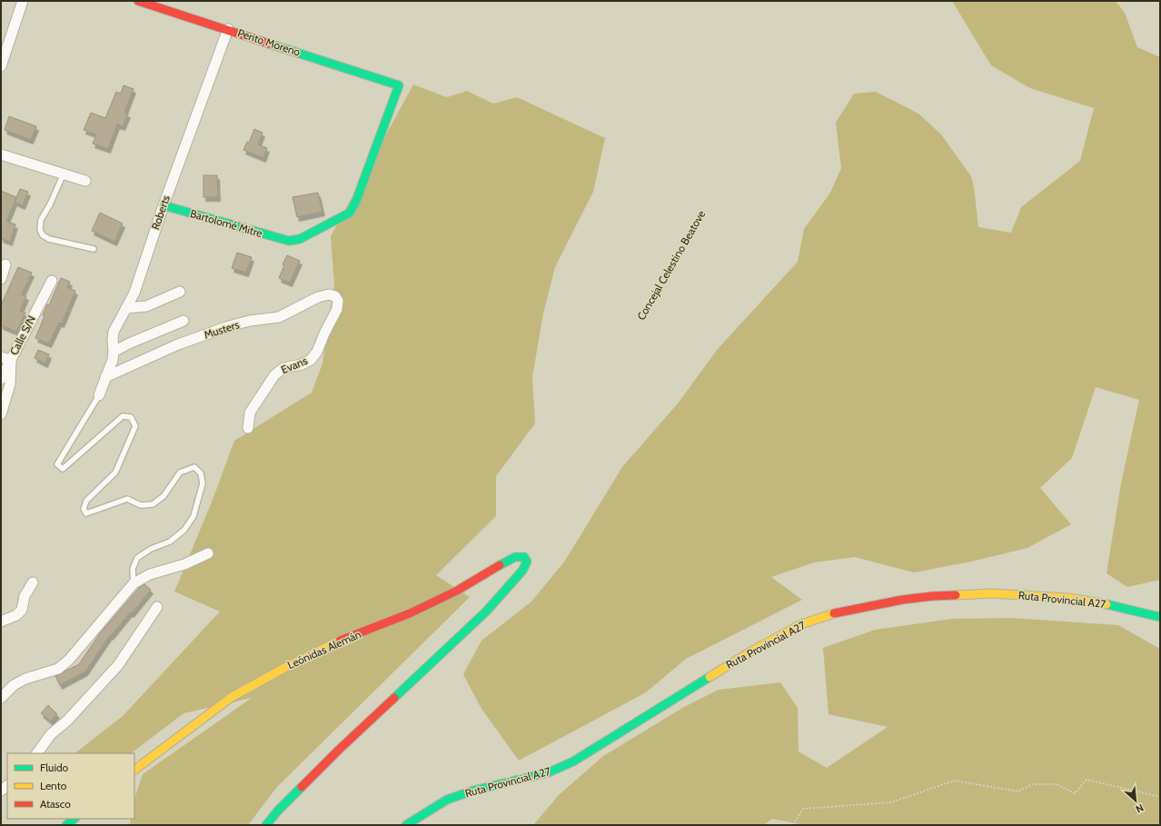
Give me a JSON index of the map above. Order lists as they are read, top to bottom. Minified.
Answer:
{"streets":{"street":["Perito Moreno","Roberts","Bartolomé Mitre","Musters","Calle S/N","Evans","Ruta Provincial A27","Leónidas Alemán"],"path":["Concejal Celestino Beatove"]},"crossings":[["Perito Moreno","Roberts"],["Perito Moreno","Bartolomé Mitre"],["Roberts","Bartolomé Mitre"],["Roberts","Musters"],["Concejal Celestino Beatove","Leónidas Alemán"],["Musters","Evans"]],"legend":["Fluido","Lento","Atasco"],"north":"bottom right"}
